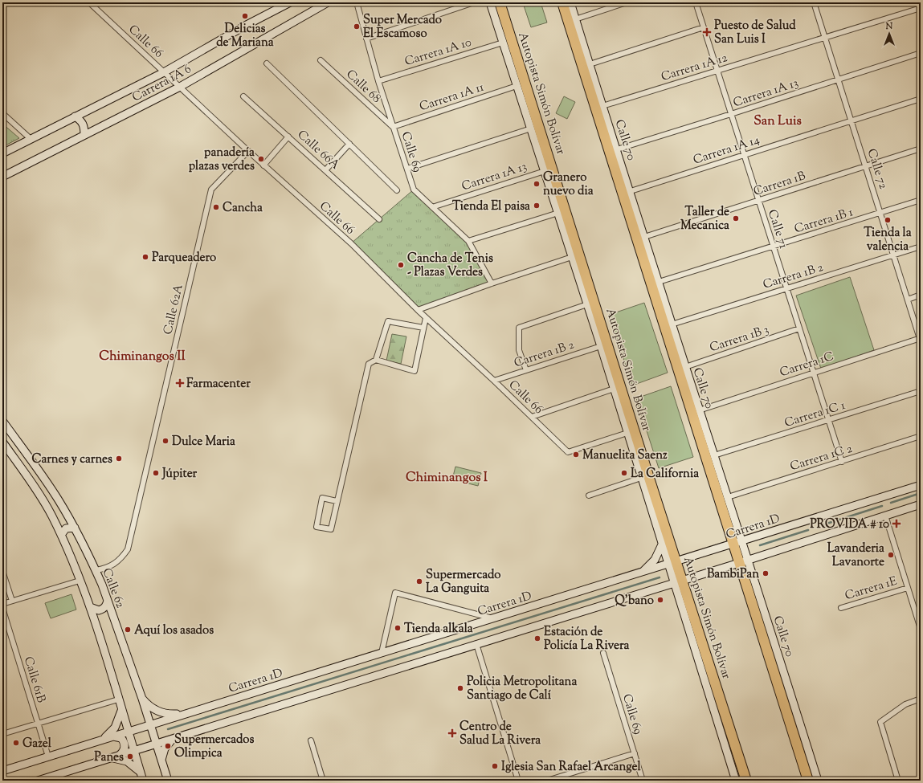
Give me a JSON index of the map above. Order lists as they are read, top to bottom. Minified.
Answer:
{"streets":{"highway":["Autopista Simón Bolívar"],"street":["Calle 66","Carrera 1A 10","Carrera 1A 12","Carrera 1A 6","Calle 68","Carrera 1A 13","Carrera 1A 11","Calle 70","Calle 66A","Carrera 1A 14","Calle 69","Calle 72","Carrera 1B","Carrera 1B 1","Calle 71","Carrera 1B 2","Calle 62A","Carrera 1B 3","Carrera 1C","Carrera 1C 1","Carrera 1C 2","Carrera 1D","Calle 62","Carrera 1E","Calle 61B"]},"crossings":[["Calle 66","Carrera 1A 6"],["Calle 66","Autopista Simón Bolívar"],["Calle 66","Carrera 1B 2"],["Calle 66","Calle 62A"],["Carrera 1A 10","Calle 69"],["Carrera 1A 12","Calle 70"],["Carrera 1A 12","Calle 72"],["Carrera 1A 12","Calle 71"],["Calle 68","Carrera 1A 11"],["Calle 68","Calle 69"],["Carrera 1A 13","Calle 70"],["Carrera 1A 13","Calle 69"],["Carrera 1A 13","Calle 72"],["Carrera 1A 13","Calle 71"],["Autopista Simón Bolívar","Carrera 1A 11"],["Autopista Simón Bolívar","Carrera 1D"],["Carrera 1A 11","Calle 69"],["Calle 70","Carrera 1A 14"],["Calle 70","Carrera 1B"],["Calle 70","Carrera 1B 1"],["Calle 70","Carrera 1B 2"],["Calle 70","Carrera 1B 3"],["Calle 70","Carrera 1C"],["Calle 70","Carrera 1C 1"],["Calle 70","Carrera 1C 2"],["Calle 70","Carrera 1D"],["Carrera 1A 14","Calle 72"],["Carrera 1A 14","Calle 71"],["Calle 72","Carrera 1B"],["Calle 72","Carrera 1B 1"],["Calle 72","Carrera 1B 2"],["Calle 72","Carrera 1C"],["Carrera 1B","Calle 71"],["Carrera 1B 1","Calle 71"],["Calle 71","Carrera 1B 2"],["Calle 71","Carrera 1B 3"],["Calle 71","Carrera 1C"],["Calle 71","Carrera 1C 1"],["Calle 71","Carrera 1C 2"],["Calle 62A","Calle 62"],["Carrera 1D","Calle 62"],["Carrera 1D","Calle 61B"]],"districts":["San Luis","Chiminangos II","Chiminangos I"],"places":{"other":["Delicias de Mariana","Super Mercado El Escamoso","panadería plazas verdes","Granero nuevo dia","Tienda El paisa","Cancha","Taller de Mecanica","Tienda la valencia","Parqueadero","Cancha de Tenis - Plazas Verdes","Dulce Maria","Manuelita Saenz","Carnes y carnes","Júpiter","La California","Lavanderia Lavanorte","BambiPan","Supermercado La Ganguita","Q'bano","Tienda alkala","Aquí los asados","Estación de Policía La Rivera","Policia Metropolitana Santiago de Calí","Gazel","Supermercados Olimpica","Panes","Iglesia San Rafael Arcangel"],"health":["Puesto de Salud San Luis I","Farmacenter","PROVIDA # 10","Centro de Salud La Rivera"]},"north":"top"}
